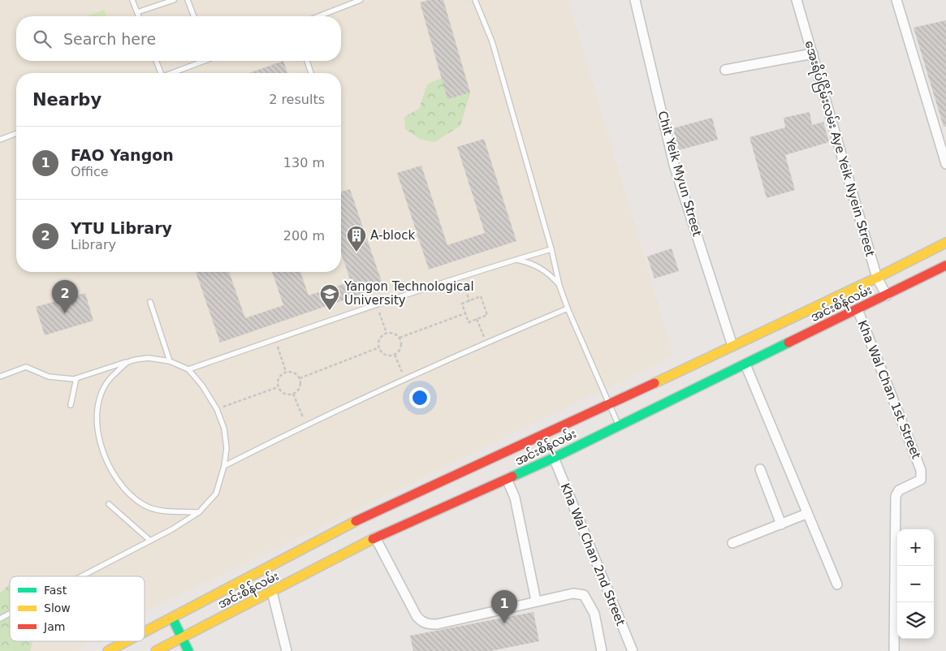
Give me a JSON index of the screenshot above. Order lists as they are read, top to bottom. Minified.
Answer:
{"streets":{"main road":["အင်းစိန်လမ်း"],"street":["အေးရိပ်ငြိမ်းလမ်း Aye Yeik Nyein Street","Chit Yeik Myun Street","Kha Wal Chan 1st Street","Kha Wal Chan 2nd Street"]},"crossings":[["အေးရိပ်ငြိမ်းလမ်း Aye Yeik Nyein Street","အင်းစိန်လမ်း"],["Chit Yeik Myun Street","အင်းစိန်လမ်း"],["အင်းစိန်လမ်း","Kha Wal Chan 1st Street"],["အင်းစိန်လမ်း","Kha Wal Chan 2nd Street"]],"places":{"building":["A-block"],"school or university":["Yangon Technological University"]},"legend":["Fast","Slow","Jam"],"page":{"search":"Search here","heading":["Nearby","2 results"],"list":[{"mark":"1","name":"FAO Yangon","note":"Office","value":"130 m"},{"mark":"2","name":"YTU Library","note":"Library","value":"200 m"}],"pins":["2","1"],"map_buttons":["+","−"]}}
